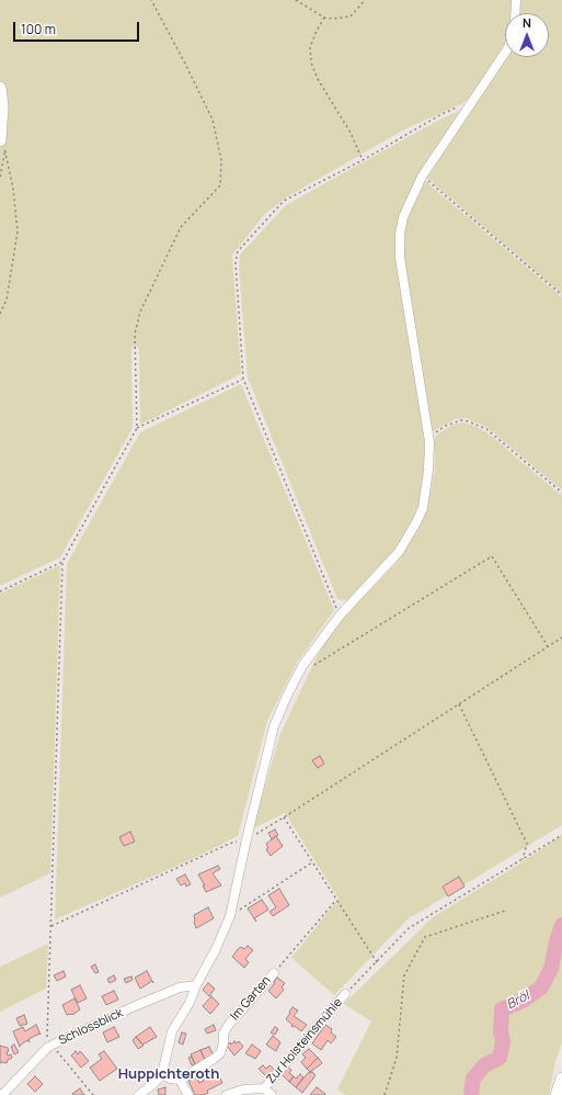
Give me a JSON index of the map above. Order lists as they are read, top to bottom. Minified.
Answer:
{"streets":{"street":["Im Garten","Schlossblick","Zur Holsteinsmühle"]},"districts":["Huppichteroth"],"water":["Bröl"],"scale_bar":"100 m","north":"top"}
